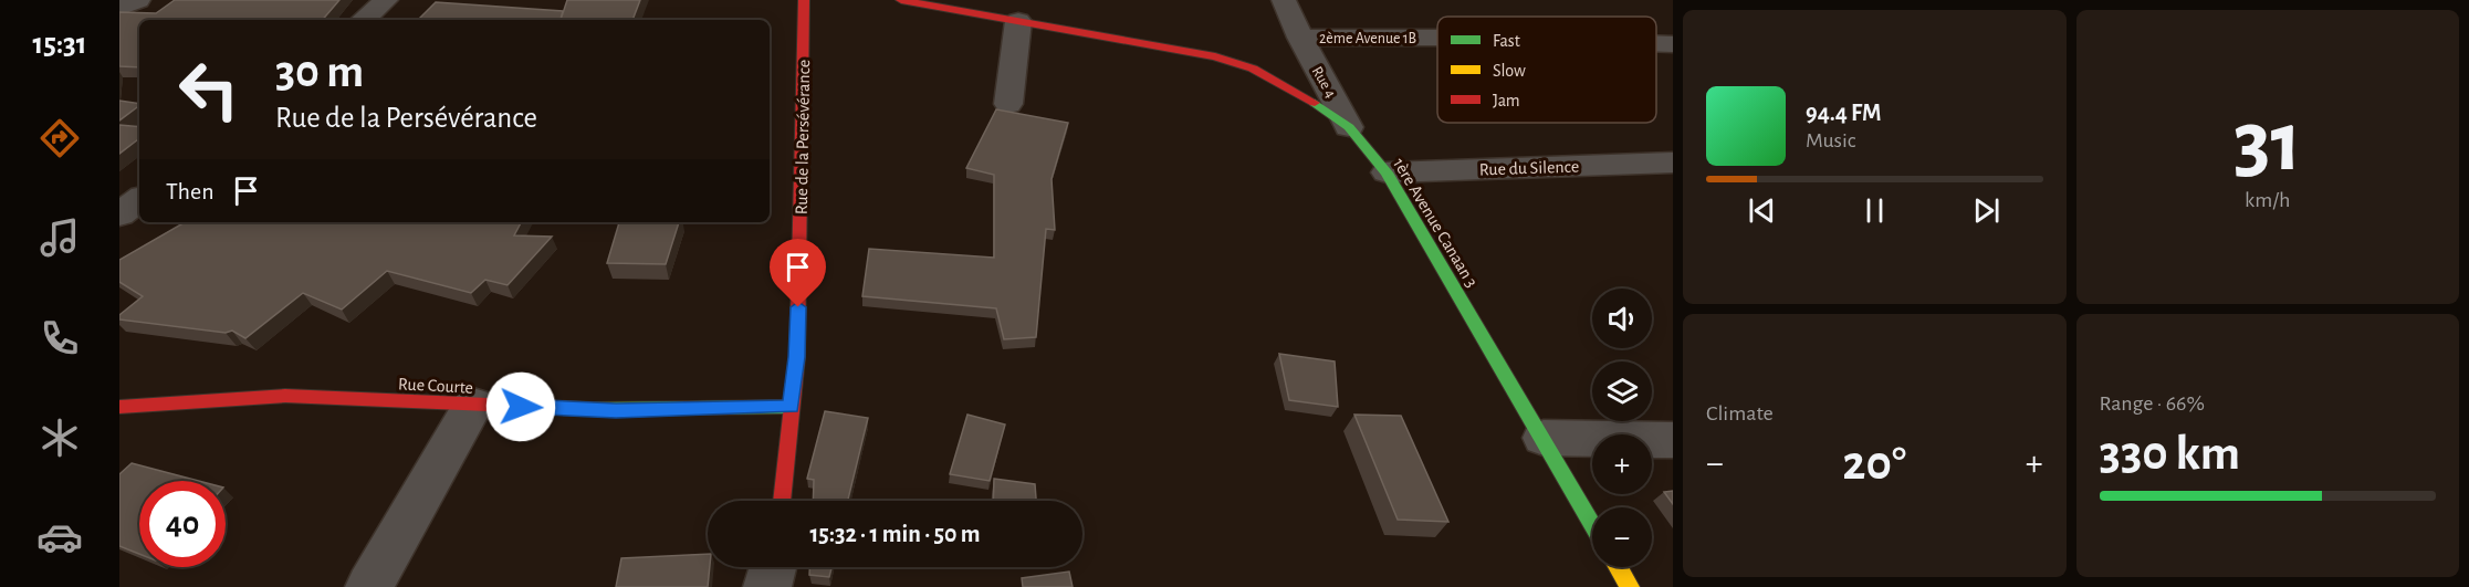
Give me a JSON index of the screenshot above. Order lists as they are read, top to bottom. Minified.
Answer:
{"streets":{"street":["2ème Avenue 1B","Rue 4","Rue de la Persévérance","Rue du Silence","1ère Avenue Canaan 3","Rue Courte"]},"crossings":[["2ème Avenue 1B","Rue 4"],["Rue 4","1ère Avenue Canaan 3"],["Rue de la Persévérance","Rue Courte"],["Rue du Silence","1ère Avenue Canaan 3"]],"legend":["Fast","Slow","Jam"],"page":{"tabs":"15:31","tile":[["31","km/h"],"Climate",["Range · 66%","330 km"]],"turn":["30 m","Rue de la Persévérance"],"song":["94.4 FM","Music"],"then":"Then","map_buttons":["+","−"],"heat":["−","20°","+"],"limit":"40","trip":"15:32 · 1 min · 50 m"}}
